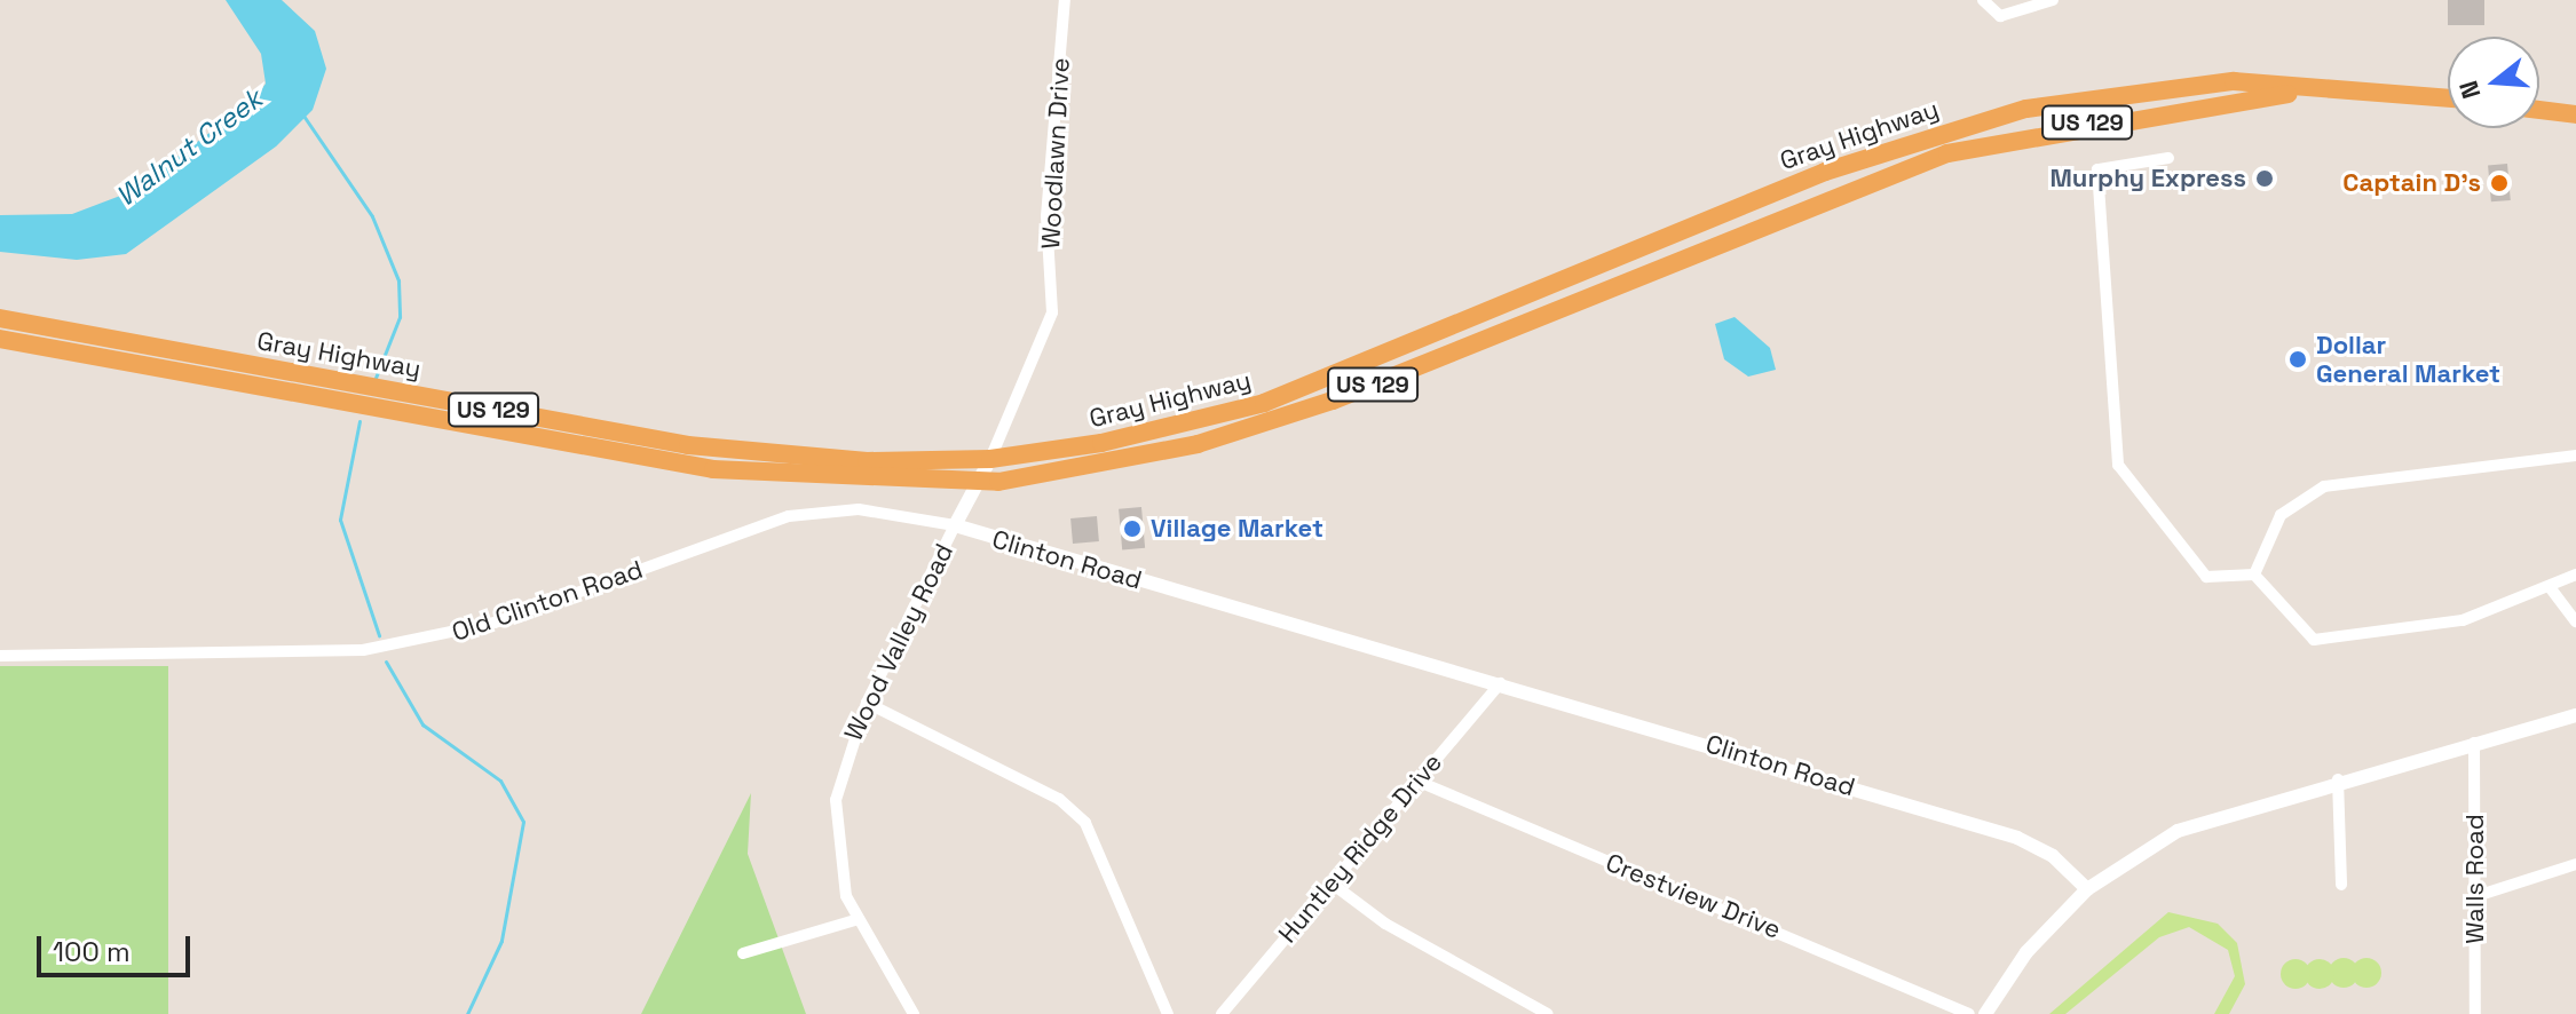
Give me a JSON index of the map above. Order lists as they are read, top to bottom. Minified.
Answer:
{"streets":{"highway":["US 129","Gray Highway"],"street":["Woodlawn Drive","Clinton Road","Old Clinton Road","Wood Valley Road","Huntley Ridge Drive","Walls Road","Crestview Drive"]},"crossings":[["Gray Highway","Woodlawn Drive"],["Clinton Road","Old Clinton Road"],["Clinton Road","Wood Valley Road"],["Clinton Road","Huntley Ridge Drive"],["Old Clinton Road","Wood Valley Road"],["Huntley Ridge Drive","Crestview Drive"]],"water":["Walnut Creek"],"places":["Murphy Express","Captain D's","Dollar General Market","Village Market"],"scale_bar":"100 m","north":"left"}
